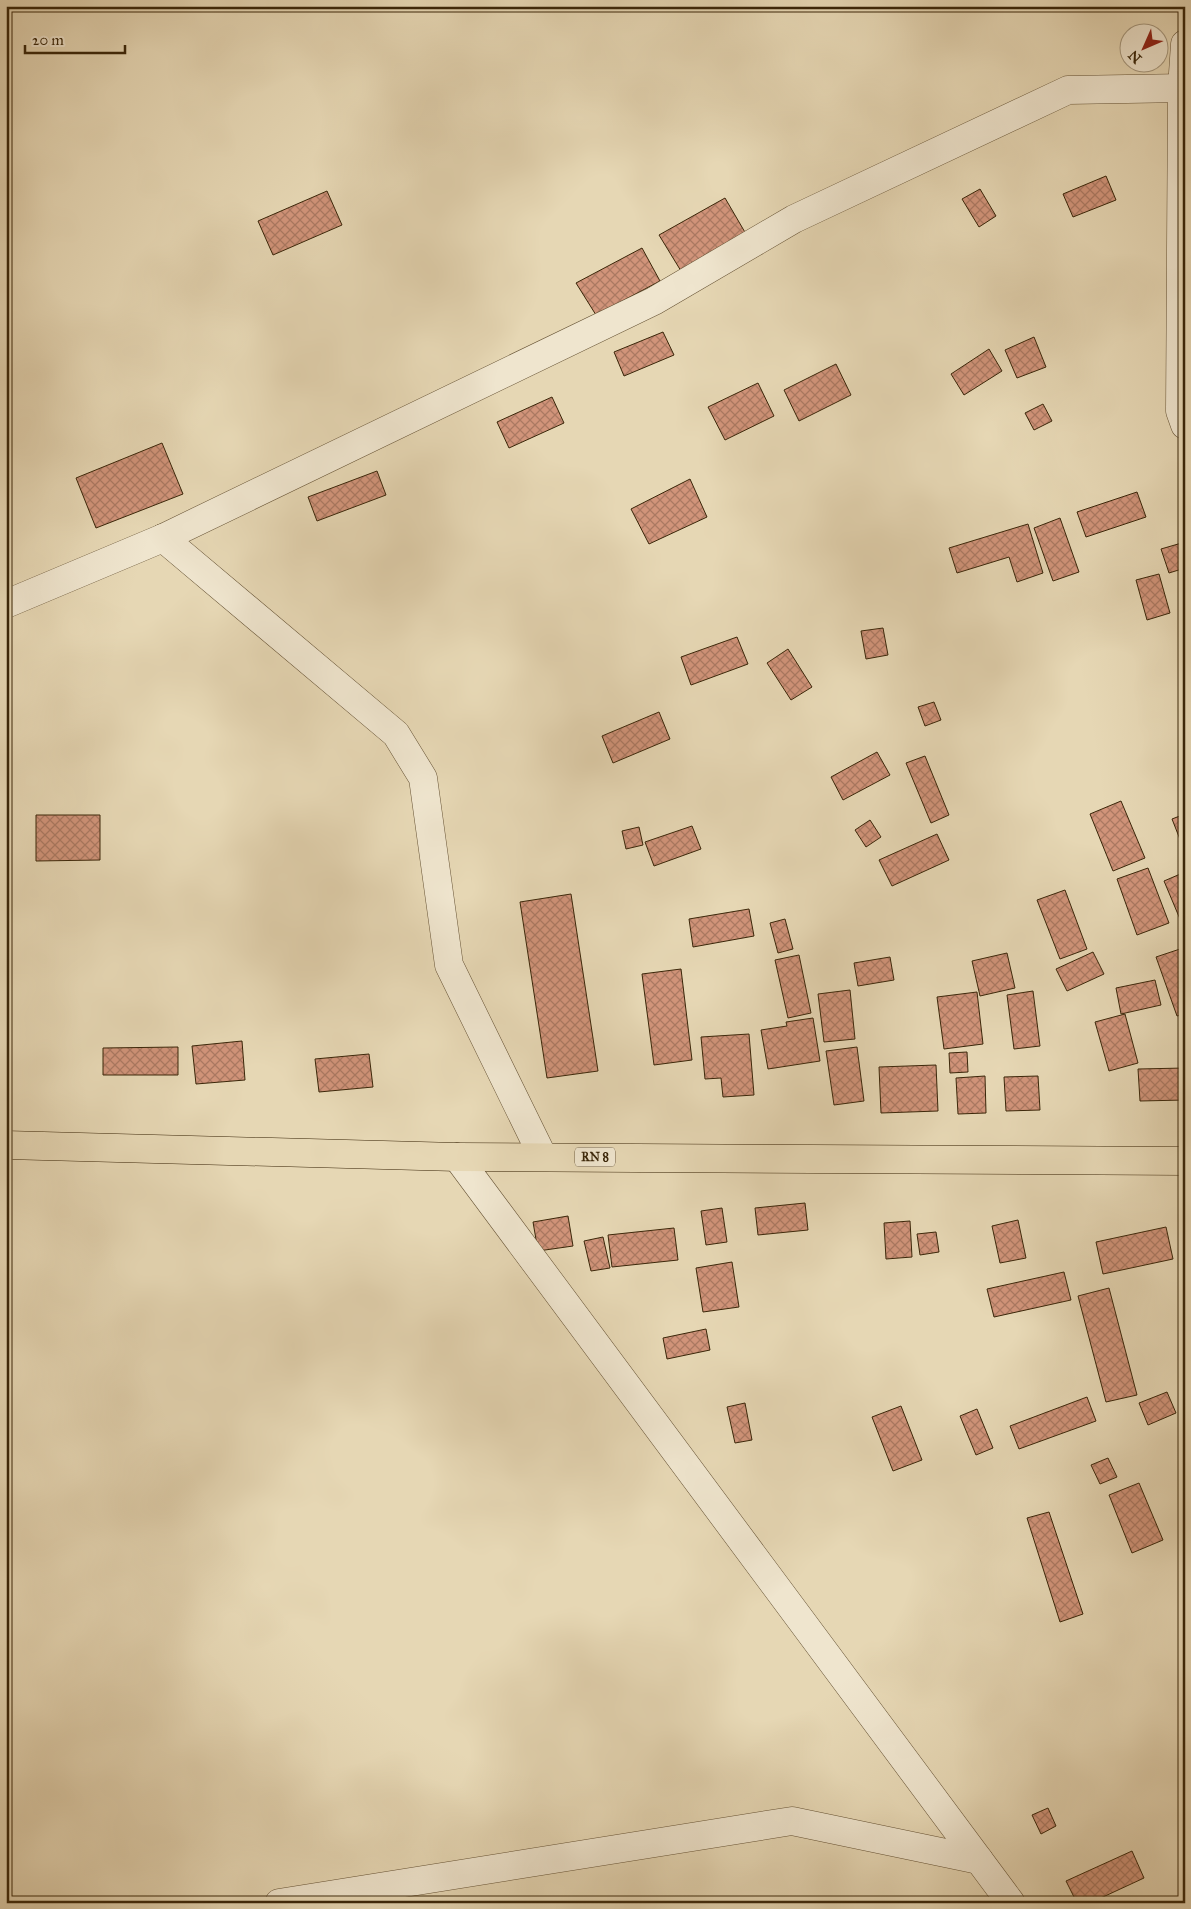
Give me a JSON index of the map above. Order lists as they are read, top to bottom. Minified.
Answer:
{"streets":{"main road":["RN 8"]},"scale_bar":"20 m","north":"bottom left"}
